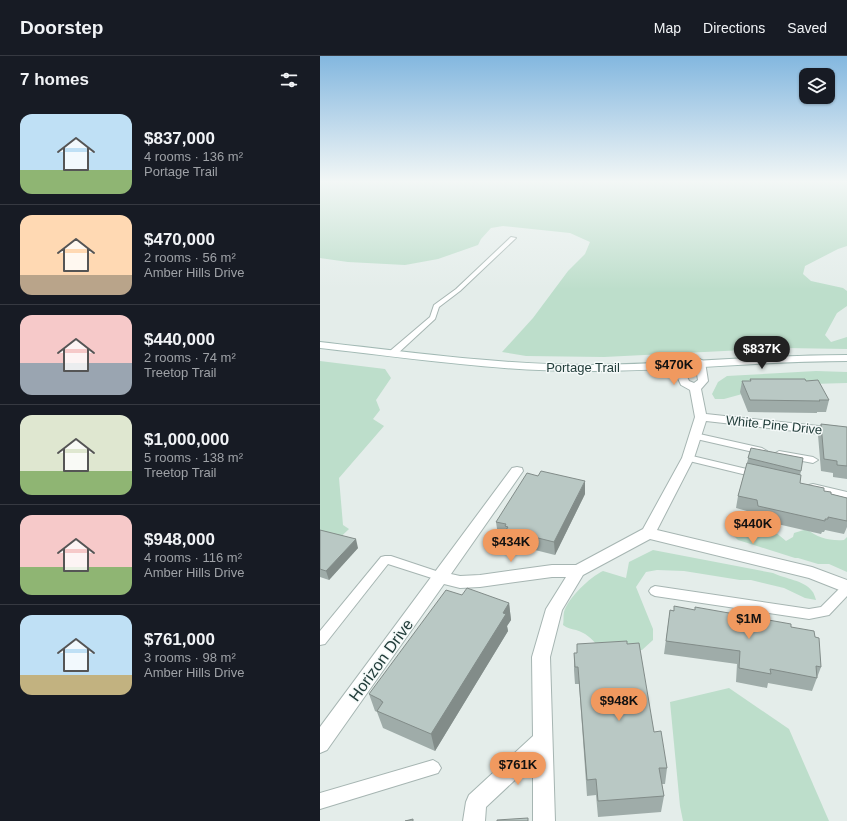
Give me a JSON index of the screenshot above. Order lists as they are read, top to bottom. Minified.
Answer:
{"streets":{"street":["Portage Trail","White Pine Drive","Horizon Drive"]},"page":{"header":"Doorstep","nav":["Map","Directions","Saved"],"heading":"7 homes","list":[{"name":"$837,000","note":"4 rooms · 136 m² · Portage Trail"},{"name":"$470,000","note":"2 rooms · 56 m² · Amber Hills Drive"},{"name":"$440,000","note":"2 rooms · 74 m² · Treetop Trail"},{"name":"$1,000,000","note":"5 rooms · 138 m² · Treetop Trail"},{"name":"$948,000","note":"4 rooms · 116 m² · Amber Hills Drive"},{"name":"$761,000","note":"3 rooms · 98 m² · Amber Hills Drive"}],"price":["$837K","$470K","$440K","$434K","$1M","$948K","$761K"]}}
